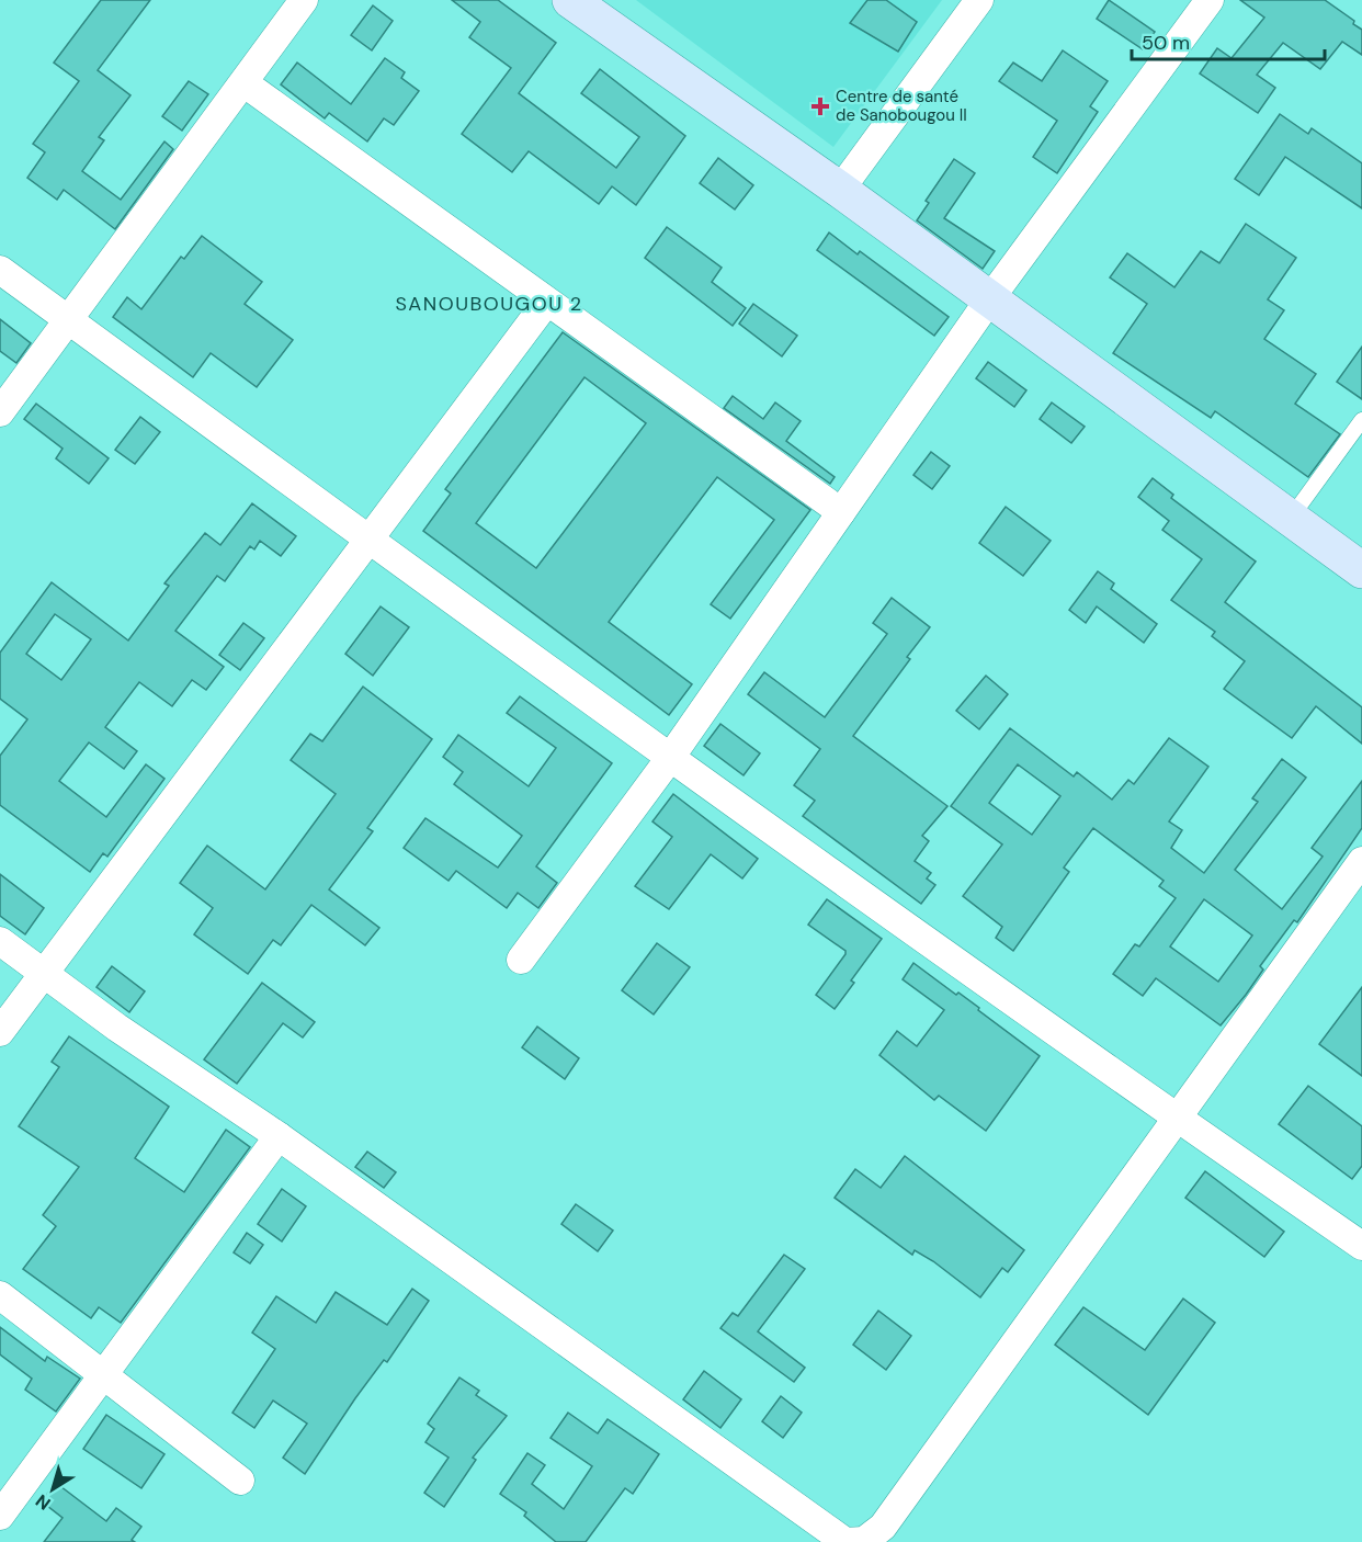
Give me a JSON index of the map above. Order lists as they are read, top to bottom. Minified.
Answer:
{"districts":["SANOUBOUGOU 2"],"places":{"health":["Centre de santé de Sanobougou II"]},"scale_bar":"50 m","north":"bottom left"}
